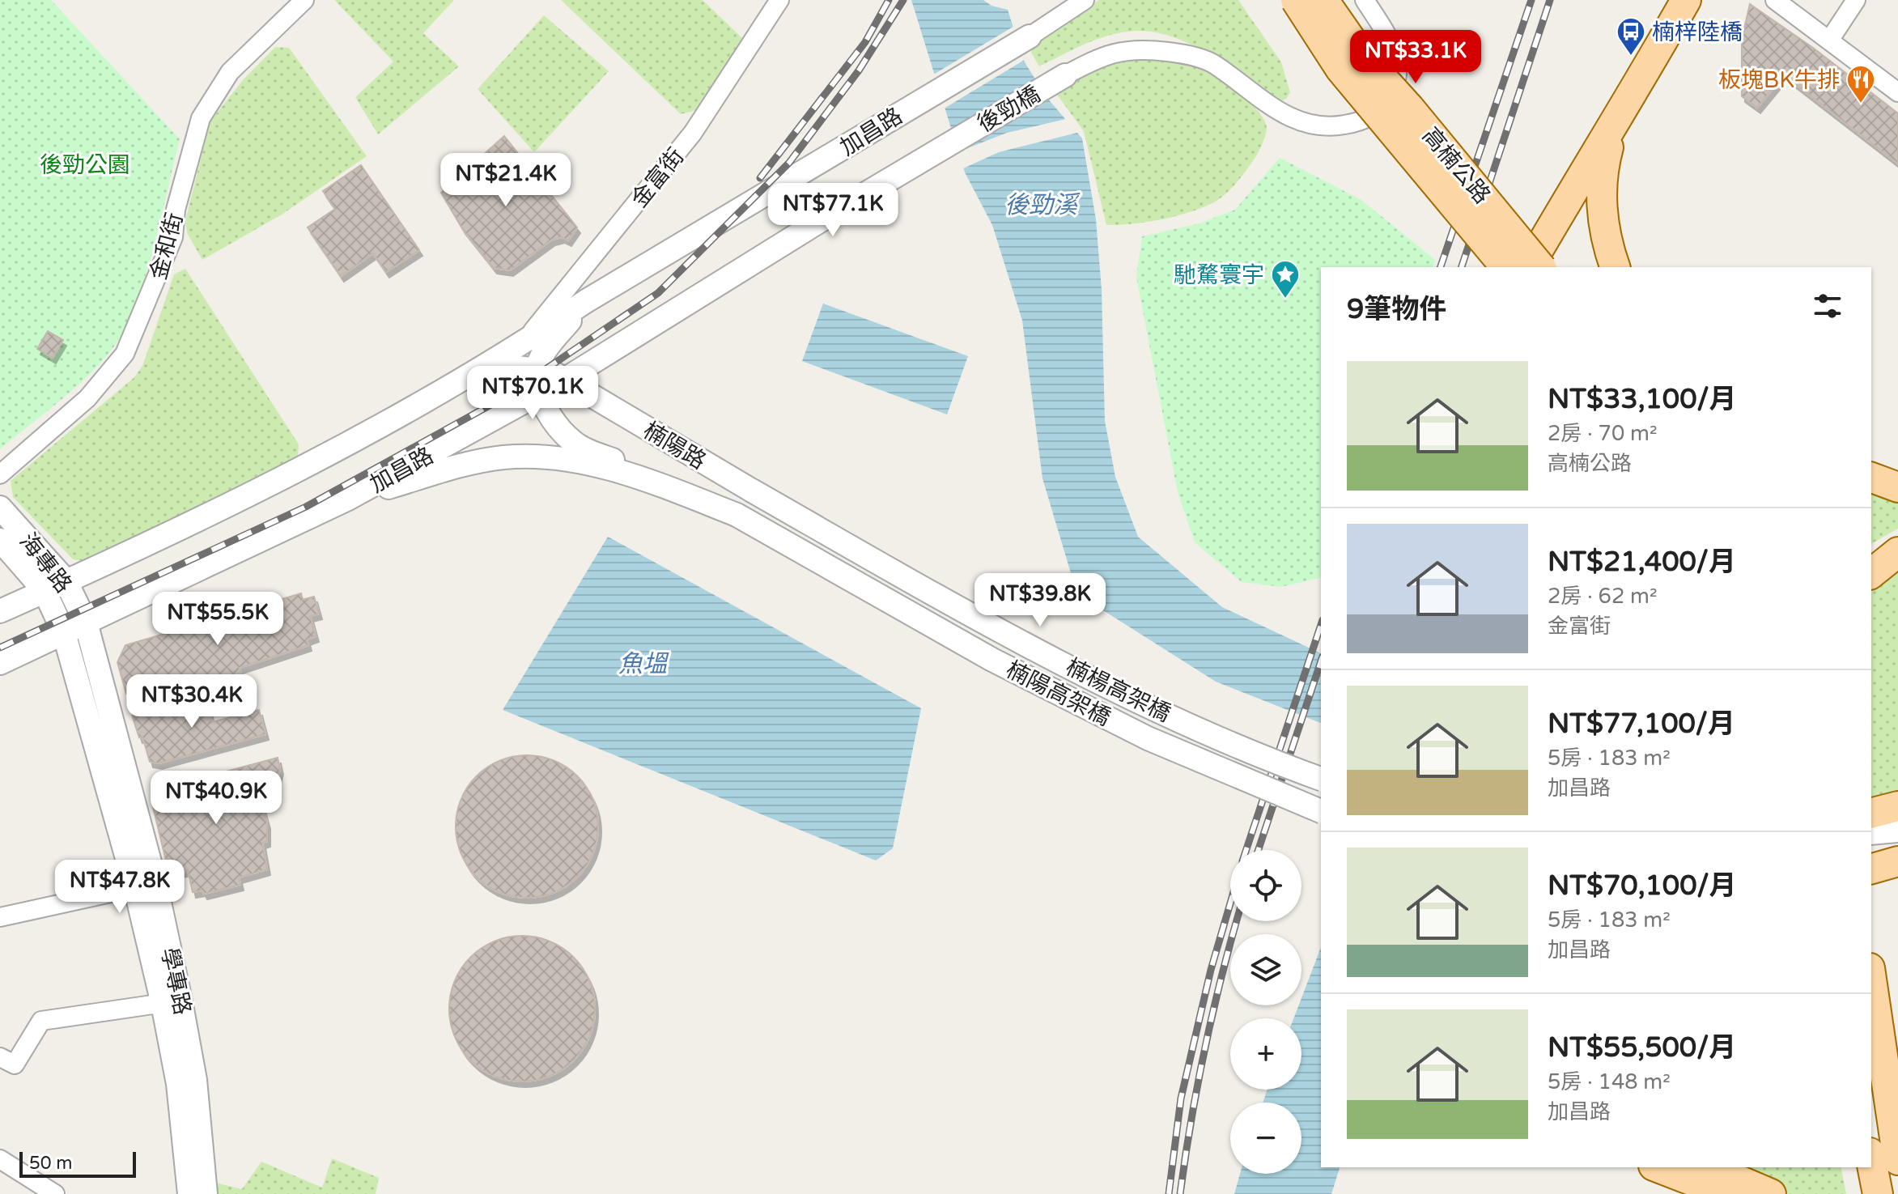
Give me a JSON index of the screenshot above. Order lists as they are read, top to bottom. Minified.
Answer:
{"streets":{"main road":["高楠公路"],"street":["後勁橋","加昌路","金富街","金和街","楠陽路","海專路","楠楊高架橋","楠陽高架橋","學專路"]},"crossings":[["後勁橋","加昌路"],["加昌路","金富街"],["加昌路","楠陽路"],["加昌路","海專路"],["加昌路","學專路"],["楠陽路","楠楊高架橋"],["海專路","學專路"]],"water":["後勁溪","魚塭"],"parks":["後勁公園"],"places":{"bus stop":["楠梓陸橋"],"restaurant":["板塊BK牛排"],"place":["馳騖寰宇"]},"scale_bar":"50 m","page":{"price":["NT$33.1K","NT$21.4K","NT$77.1K","NT$70.1K","NT$39.8K","NT$55.5K","NT$30.4K","NT$40.9K","NT$47.8K"],"heading":"9筆物件","list":[{"name":"NT$33,100/月","note":"2房 · 70 m² · 高楠公路"},{"name":"NT$21,400/月","note":"2房 · 62 m² · 金富街"},{"name":"NT$77,100/月","note":"5房 · 183 m² · 加昌路"},{"name":"NT$70,100/月","note":"5房 · 183 m² · 加昌路"},{"name":"NT$55,500/月","note":"5房 · 148 m² · 加昌路"}],"map_buttons":["+","−"],"scale":"50 m"}}
